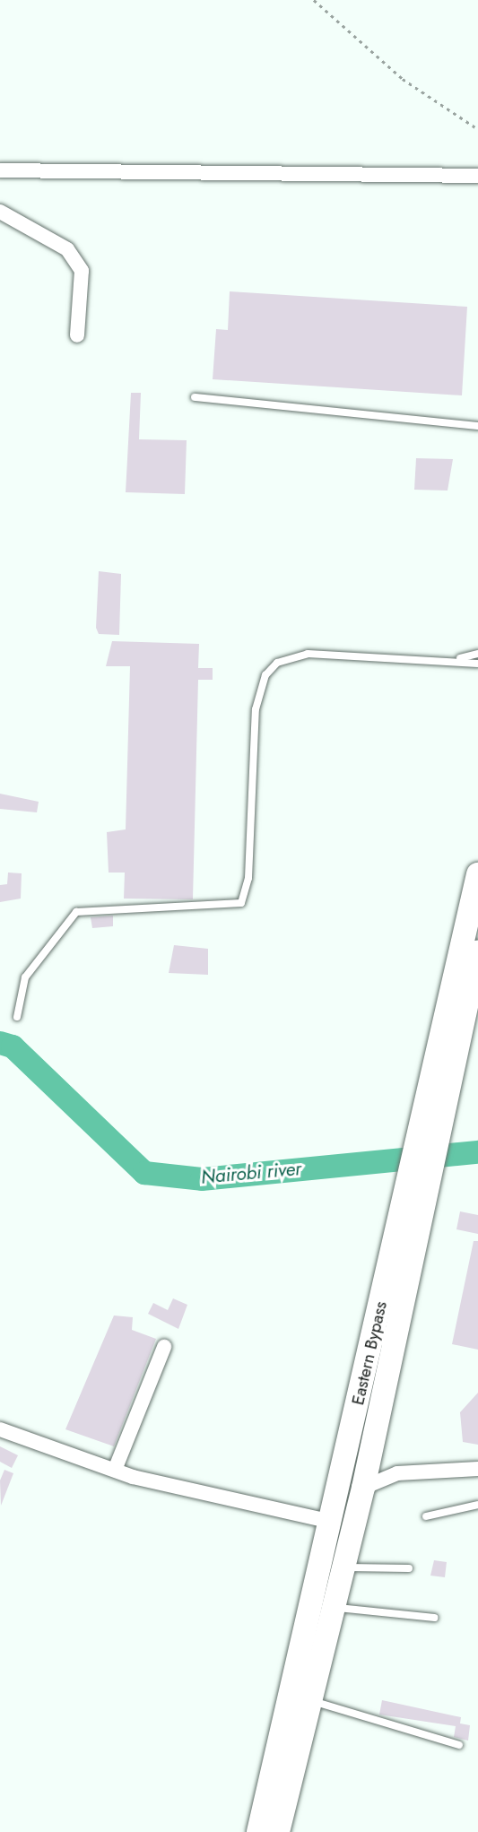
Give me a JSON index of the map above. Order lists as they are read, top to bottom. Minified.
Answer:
{"streets":{"main road":["Eastern Bypass"]},"water":["Nairobi river"]}
